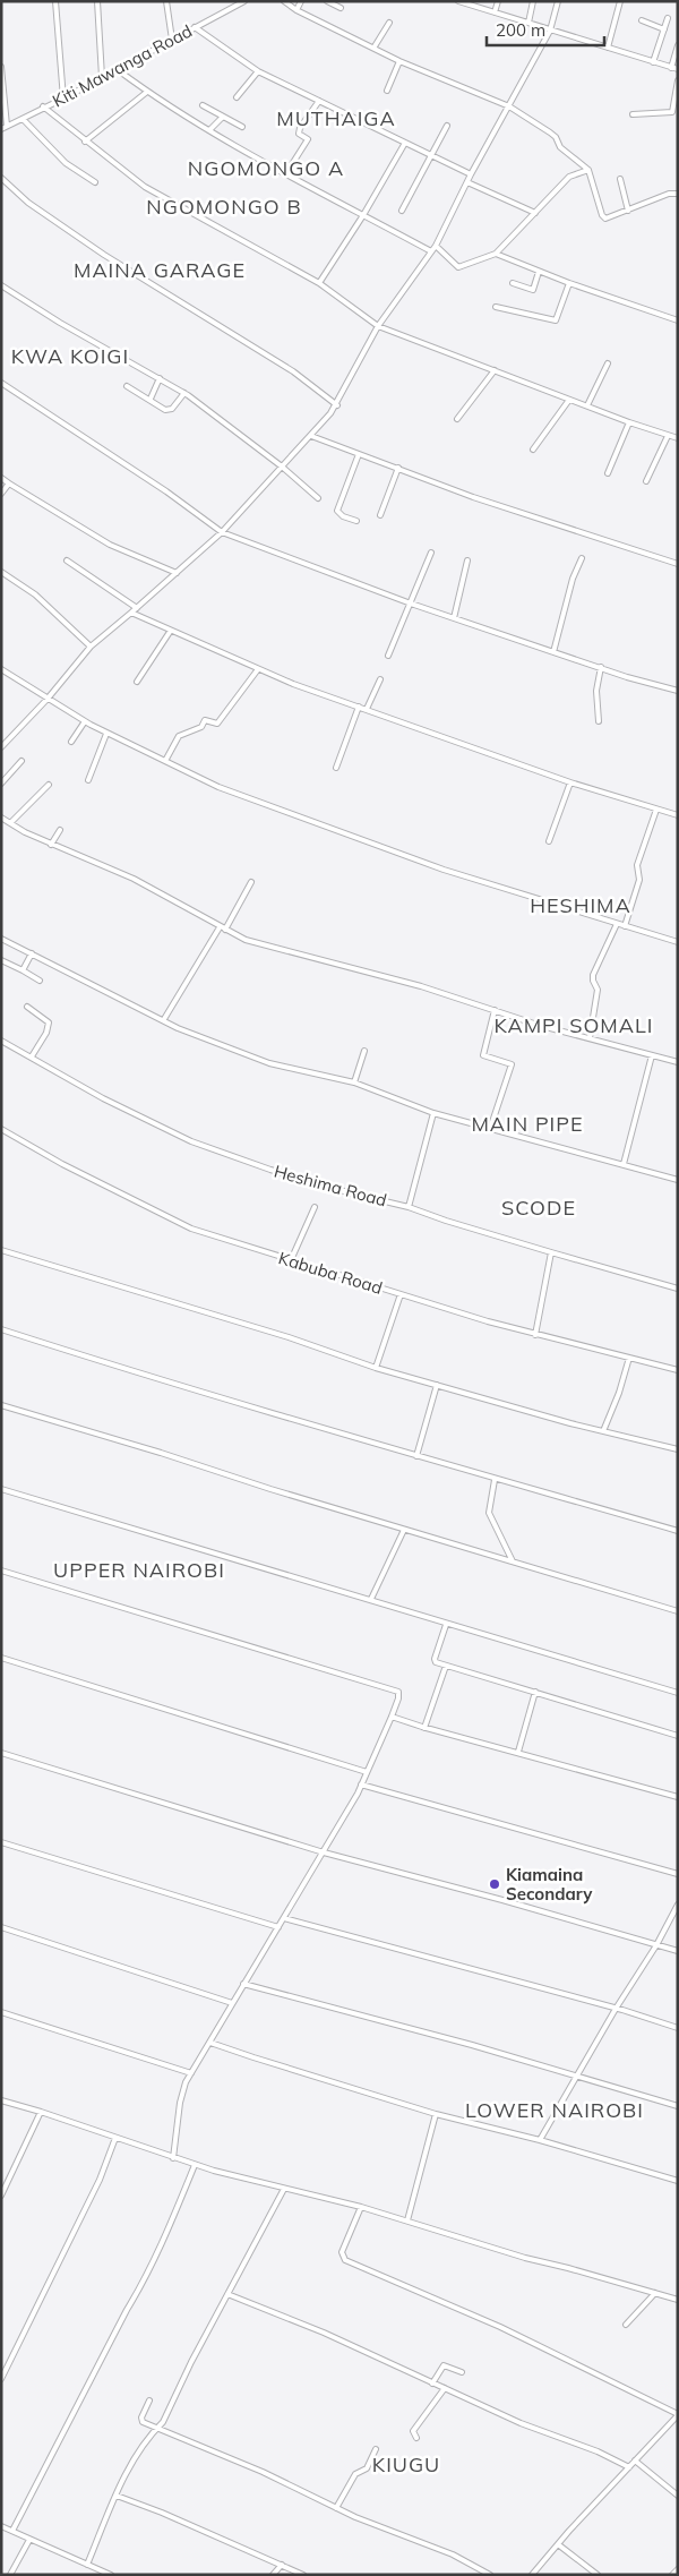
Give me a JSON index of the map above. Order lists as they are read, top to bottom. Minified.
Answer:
{"streets":{"street":["Kiti Mawanga Road","Heshima Road","Kabuba Road"]},"districts":["MUTHAIGA","NGOMONGO A","NGOMONGO B","MAINA GARAGE","KWA KOIGI","HESHIMA","KAMPI SOMALI","MAIN PIPE","SCODE","UPPER NAIROBI","LOWER NAIROBI","KIUGU"],"places":["Kiamaina Secondary"],"scale_bar":"200 m"}
